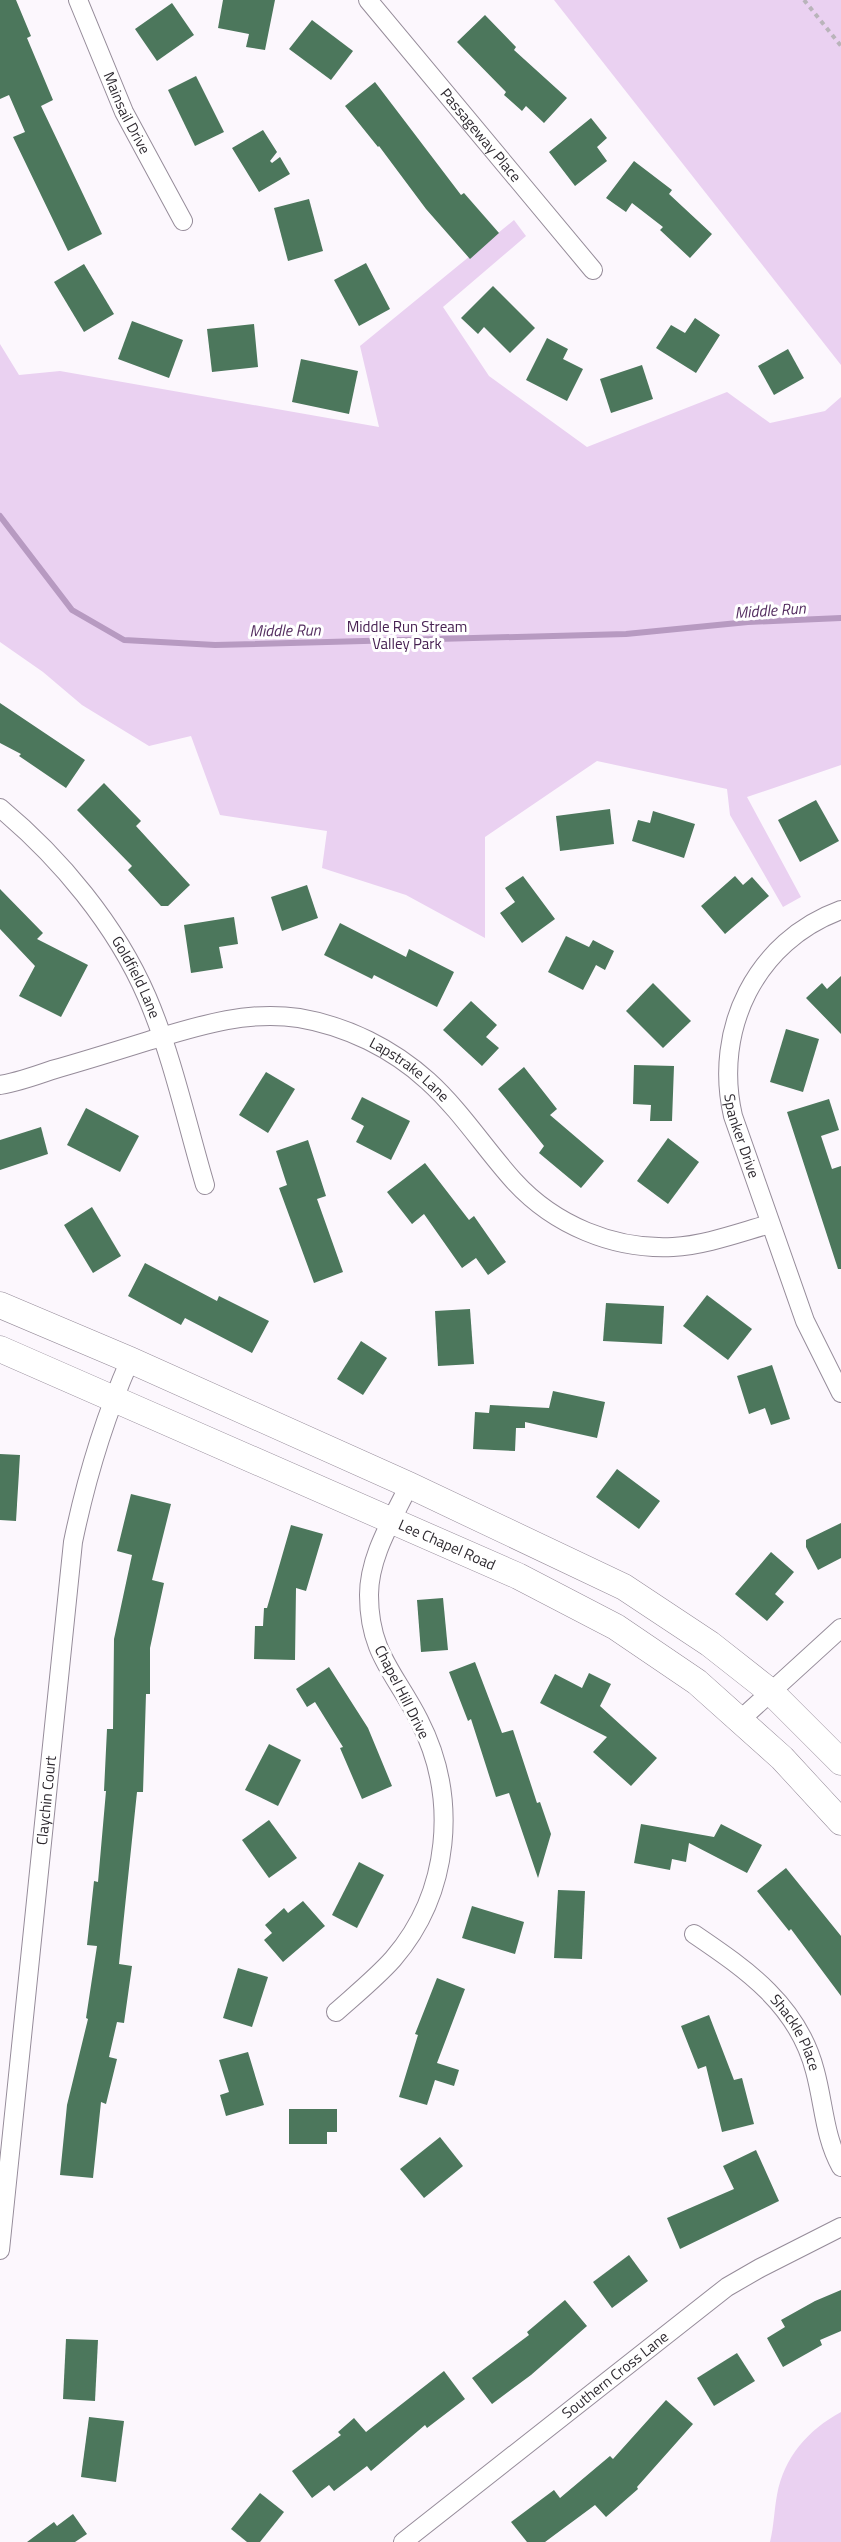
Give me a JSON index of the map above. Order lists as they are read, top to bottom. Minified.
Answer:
{"streets":{"main road":["Lee Chapel Road"],"street":["Mainsail Drive","Passageway Place","Goldfield Lane","Lapstrake Lane","Spanker Drive","Chapel Hill Drive","Claychin Court","Shackle Place","Southern Cross Lane"]},"crossings":[["Goldfield Lane","Lapstrake Lane"],["Lapstrake Lane","Spanker Drive"],["Lee Chapel Road","Chapel Hill Drive"],["Lee Chapel Road","Claychin Court"]],"water":["Middle Run"],"parks":["Middle Run Stream Valley Park"]}
